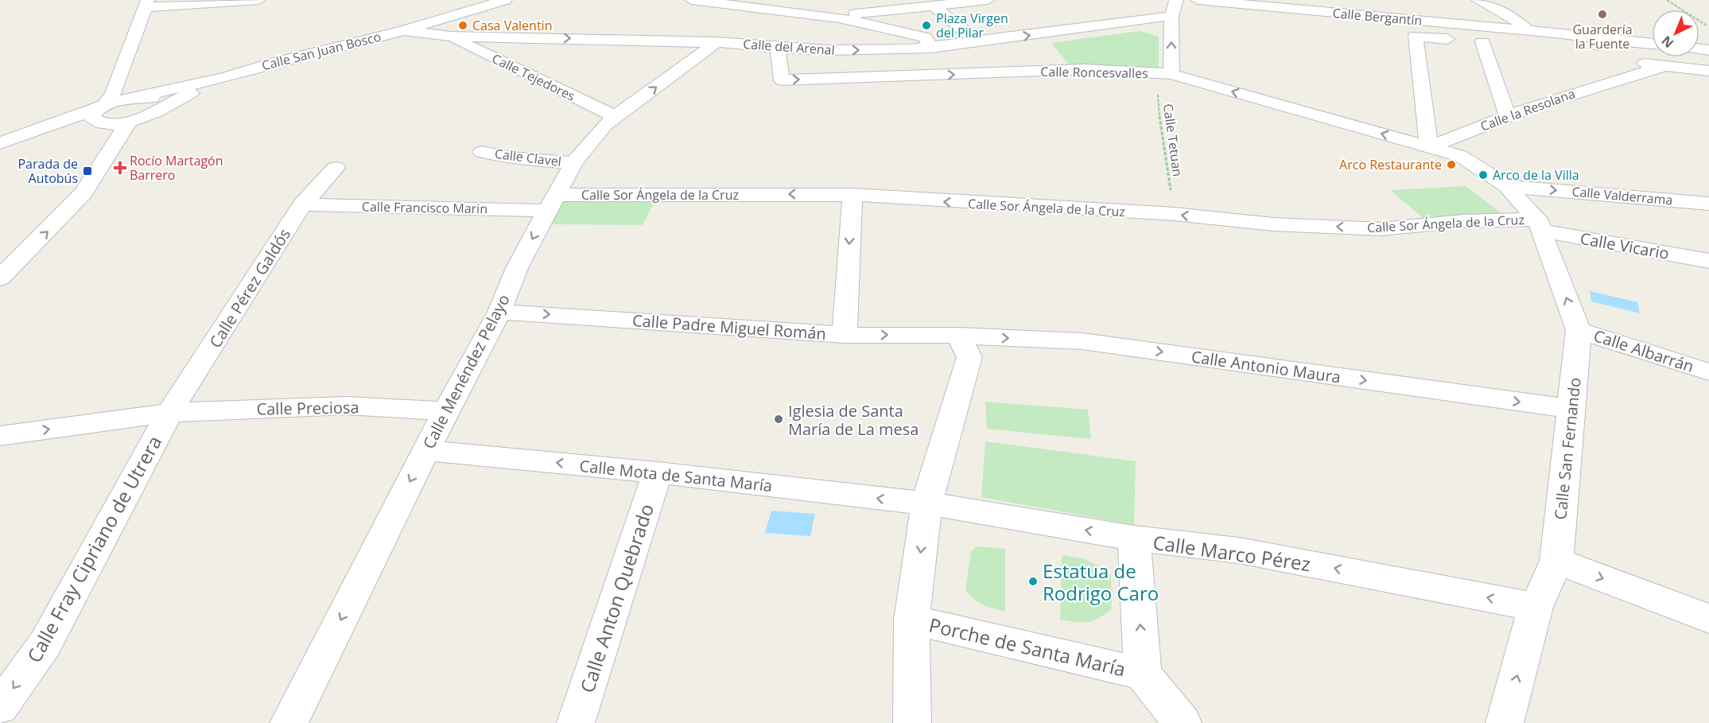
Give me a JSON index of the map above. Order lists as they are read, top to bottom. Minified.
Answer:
{"streets":{"street":["Calle Bergantín","Calle del Arenal","Calle San Juan Bosco","Calle Roncesvalles","Calle Tejedores","Calle la Resolana","Calle Clavel","Calle Sor Ángela de la Cruz","Calle Valderrama","Calle Francisco Marin","Calle Vicario","Calle Pérez Galdós","Calle Padre Miguel Román","Calle Albarrán","Calle Antonio Maura","Calle Menéndez Pelayo","Calle Preciosa","Calle San Fernando","Calle Mota de Santa María","Calle Fray Cipriano de Utrera","Calle Marco Pérez","Calle Anton Quebrado","Porche de Santa María"],"path":["Calle Tetuan"]},"crossings":[["Calle Bergantín","Calle la Resolana"],["Calle del Arenal","Calle San Juan Bosco"],["Calle del Arenal","Calle Roncesvalles"],["Calle del Arenal","Calle Tejedores"],["Calle del Arenal","Calle Menéndez Pelayo"],["Calle Roncesvalles","Calle la Resolana"],["Calle Roncesvalles","Calle Tetuan"],["Calle Roncesvalles","Calle Valderrama"],["Calle Roncesvalles","Calle San Fernando"],["Calle Tejedores","Calle Menéndez Pelayo"],["Calle Tetuan","Calle Sor Ángela de la Cruz"],["Calle Clavel","Calle Menéndez Pelayo"],["Calle Sor Ángela de la Cruz","Calle Francisco Marin"],["Calle Sor Ángela de la Cruz","Calle Vicario"],["Calle Sor Ángela de la Cruz","Calle Menéndez Pelayo"],["Calle Sor Ángela de la Cruz","Calle San Fernando"],["Calle Valderrama","Calle San Fernando"],["Calle Francisco Marin","Calle Pérez Galdós"],["Calle Francisco Marin","Calle Menéndez Pelayo"],["Calle Vicario","Calle San Fernando"],["Calle Pérez Galdós","Calle Preciosa"],["Calle Pérez Galdós","Calle Fray Cipriano de Utrera"],["Calle Padre Miguel Román","Calle Antonio Maura"],["Calle Padre Miguel Román","Calle Menéndez Pelayo"],["Calle Albarrán","Calle San Fernando"],["Calle Antonio Maura","Calle San Fernando"],["Calle Menéndez Pelayo","Calle Preciosa"],["Calle Menéndez Pelayo","Calle Mota de Santa María"],["Calle Preciosa","Calle Fray Cipriano de Utrera"],["Calle San Fernando","Calle Marco Pérez"],["Calle Mota de Santa María","Calle Marco Pérez"],["Calle Mota de Santa María","Calle Anton Quebrado"]],"one_way":["Calle Padre Miguel Román","Calle Antonio Maura","Calle Preciosa","Calle San Fernando","Calle Mota de Santa María","Calle Fray Cipriano de Utrera","Calle Marco Pérez"],"places":{"other":["Guardería la Fuente","Casa Valentin","Plaza Virgen del Pilar","Arco Restaurante","Arco de la Villa","Iglesia de Santa María de La mesa","Estatua de Rodrigo Caro"],"health":["Rocío Martagón Barrero"],"transit":["Parada de Autobús"]},"north":"bottom left"}
